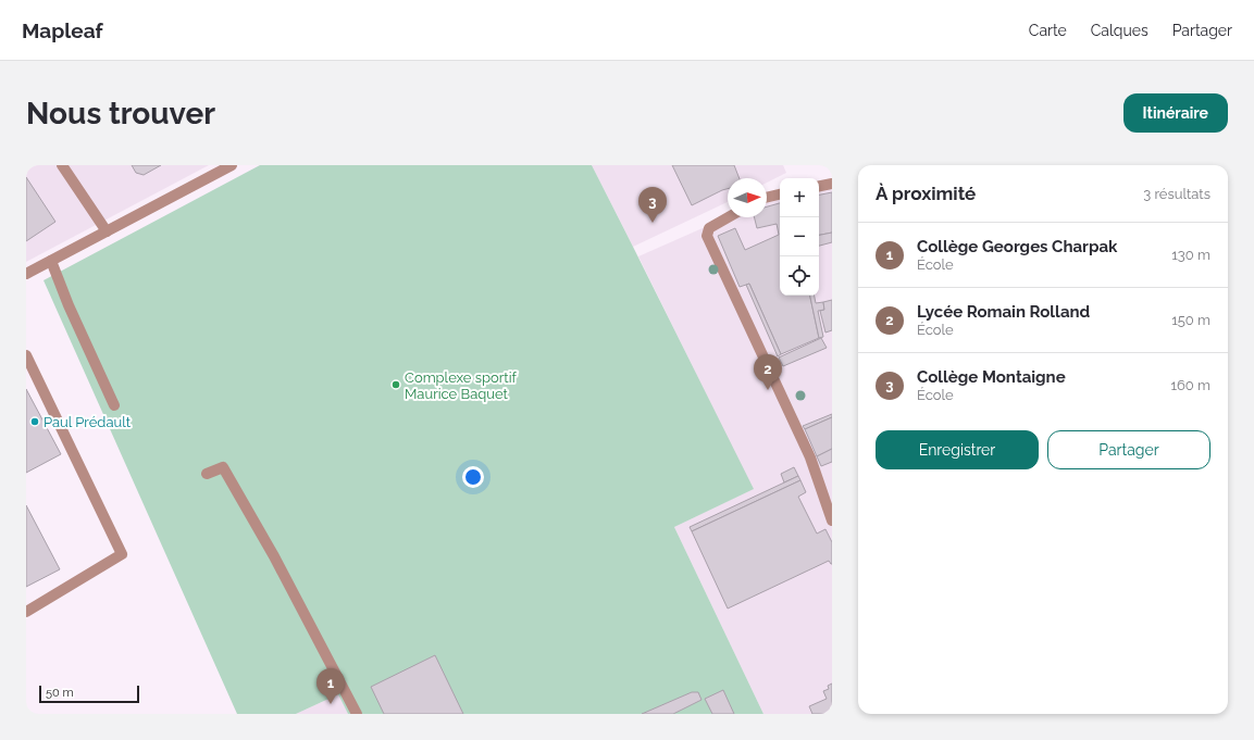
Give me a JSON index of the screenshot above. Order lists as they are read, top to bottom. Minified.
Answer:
{"places":["Complexe sportif Maurice Baquet","Paul Prédault"],"scale_bar":"50 m","north":"right","page":{"header":"Mapleaf","nav":["Carte","Calques","Partager"],"buttons":["Itinéraire",["Enregistrer","Partager"]],"title":"Nous trouver","heading":["À proximité","3 résultats"],"map_buttons":["+","−"],"pins":["3","2","1"],"list":[{"mark":"1","name":"Collège Georges Charpak","note":"École","value":"130 m"},{"mark":"2","name":"Lycée Romain Rolland","note":"École","value":"150 m"},{"mark":"3","name":"Collège Montaigne","note":"École","value":"160 m"}],"scale":"50 m"}}
